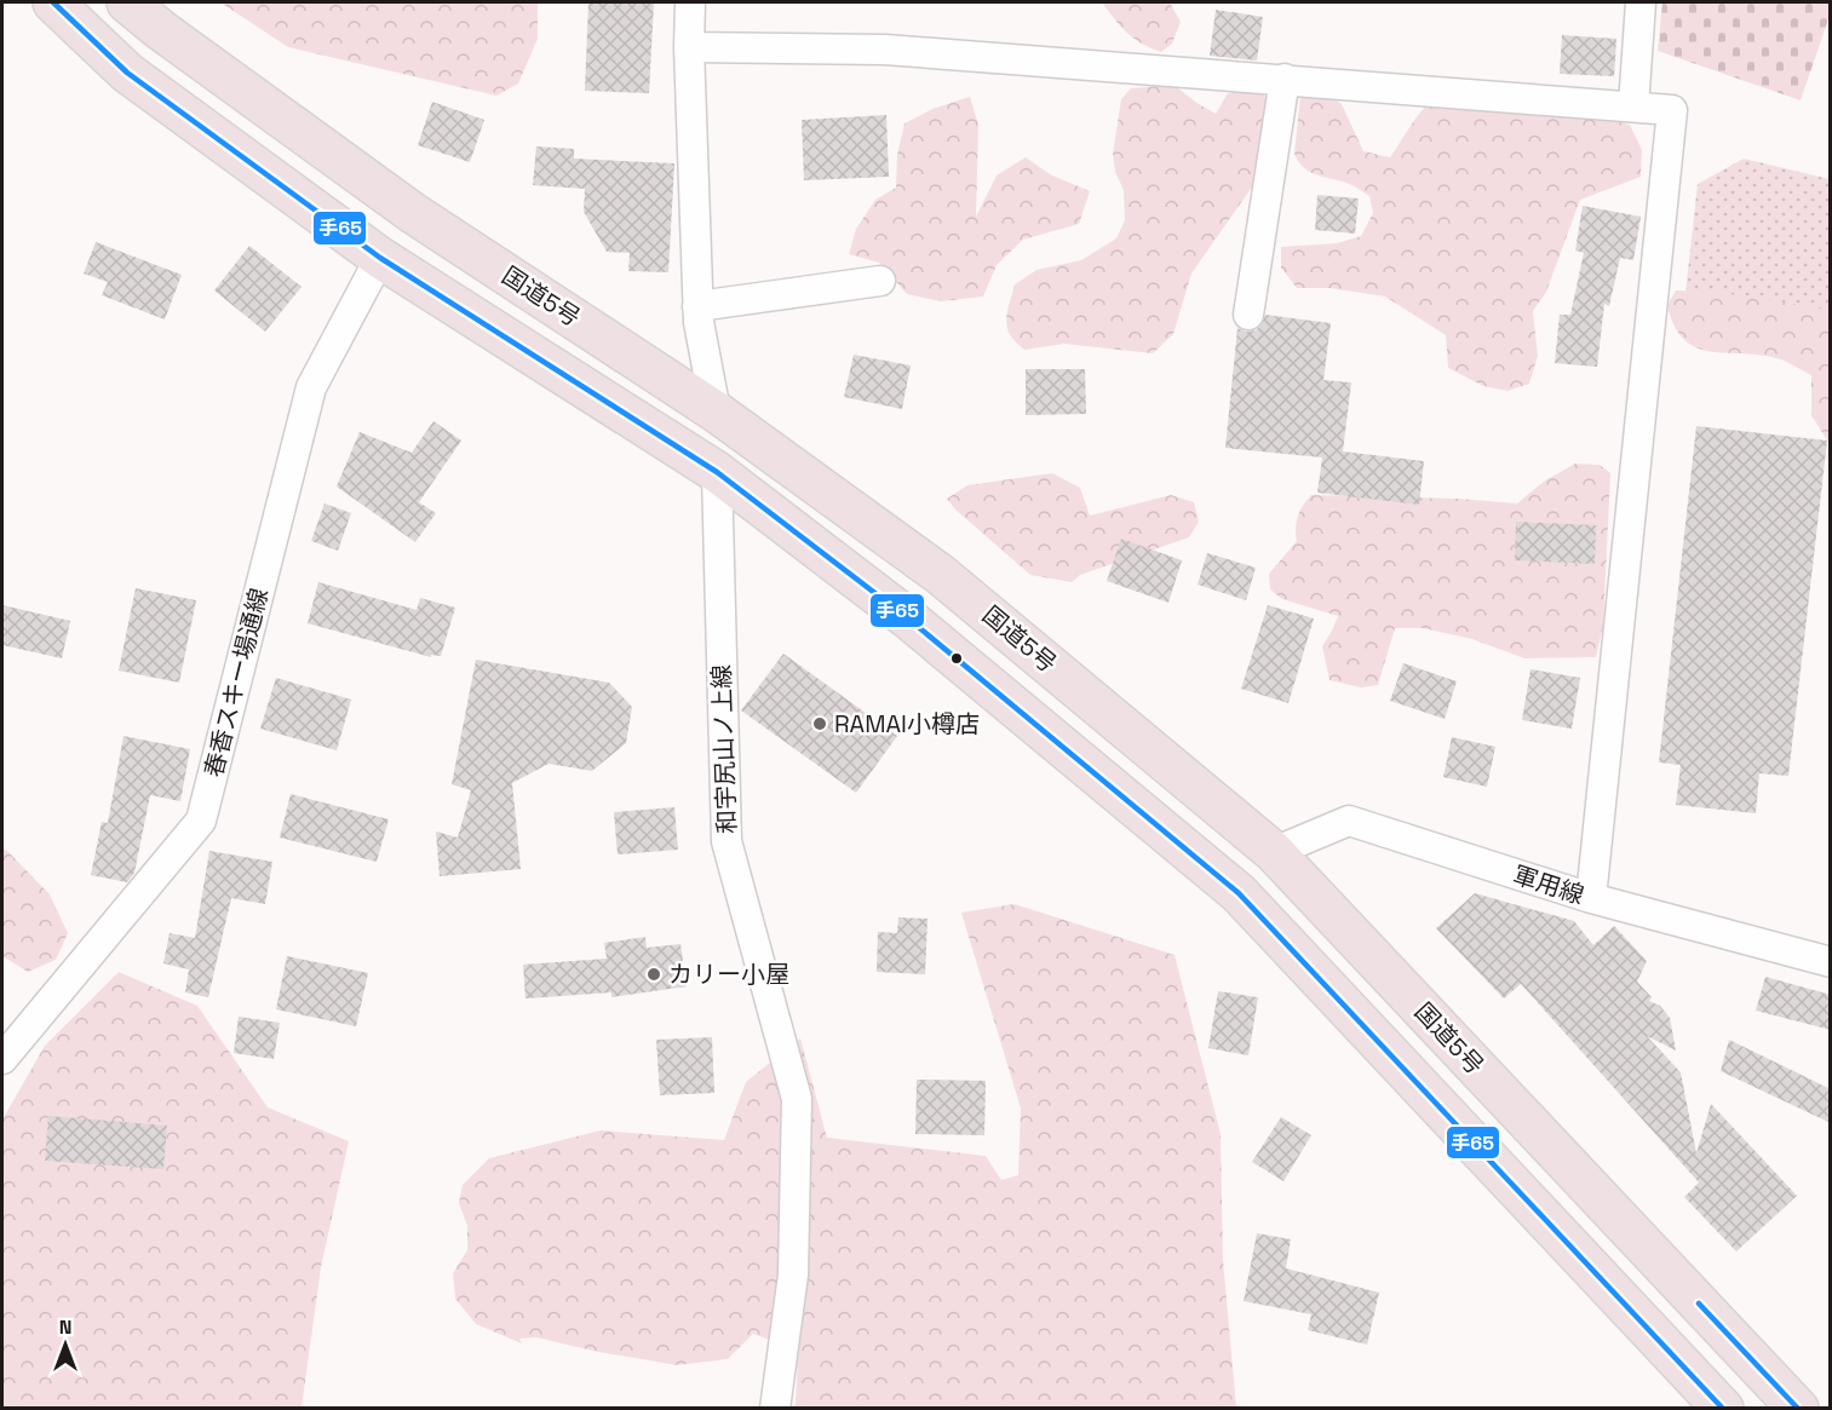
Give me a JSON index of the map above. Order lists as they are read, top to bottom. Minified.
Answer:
{"streets":{"highway":["国道5号"],"street":["春香スキー場通線","和宇尻山ノ上線","軍用線"]},"crossings":[["国道5号","軍用線"]],"places":["RAMAI小樽店","カリー小屋"],"lines":["transit line 手65"],"north":"top"}
